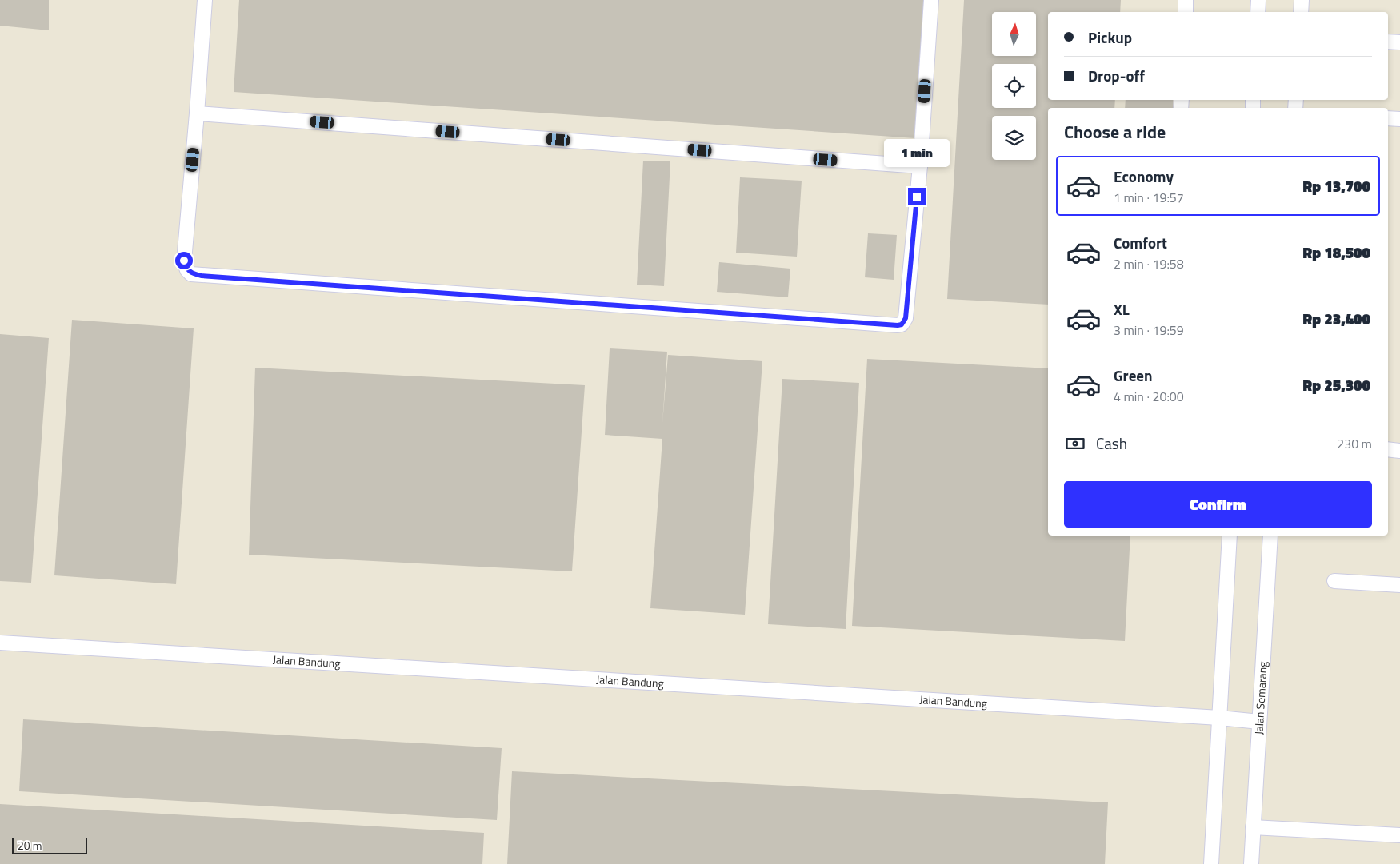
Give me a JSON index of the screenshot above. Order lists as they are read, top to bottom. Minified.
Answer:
{"streets":{"lane":["Jalan Bandung","Jalan Semarang"]},"crossings":[["Jalan Bandung","Jalan Semarang"]],"scale_bar":"20 m","north":"top","page":{"banner":["Pickup","Drop-off"],"heading":"Choose a ride","bubble":"1 min","list":[{"name":"Economy","note":"1 min · 19:57","value":"Rp 13,700"},{"name":"Comfort","note":"2 min · 19:58","value":"Rp 18,500"},{"name":"XL","note":"3 min · 19:59","value":"Rp 23,400"},{"name":"Green","note":"4 min · 20:00","value":"Rp 25,300"}],"pay":["Cash","230 m"],"buttons":"Confirm","scale":"20 m"}}
